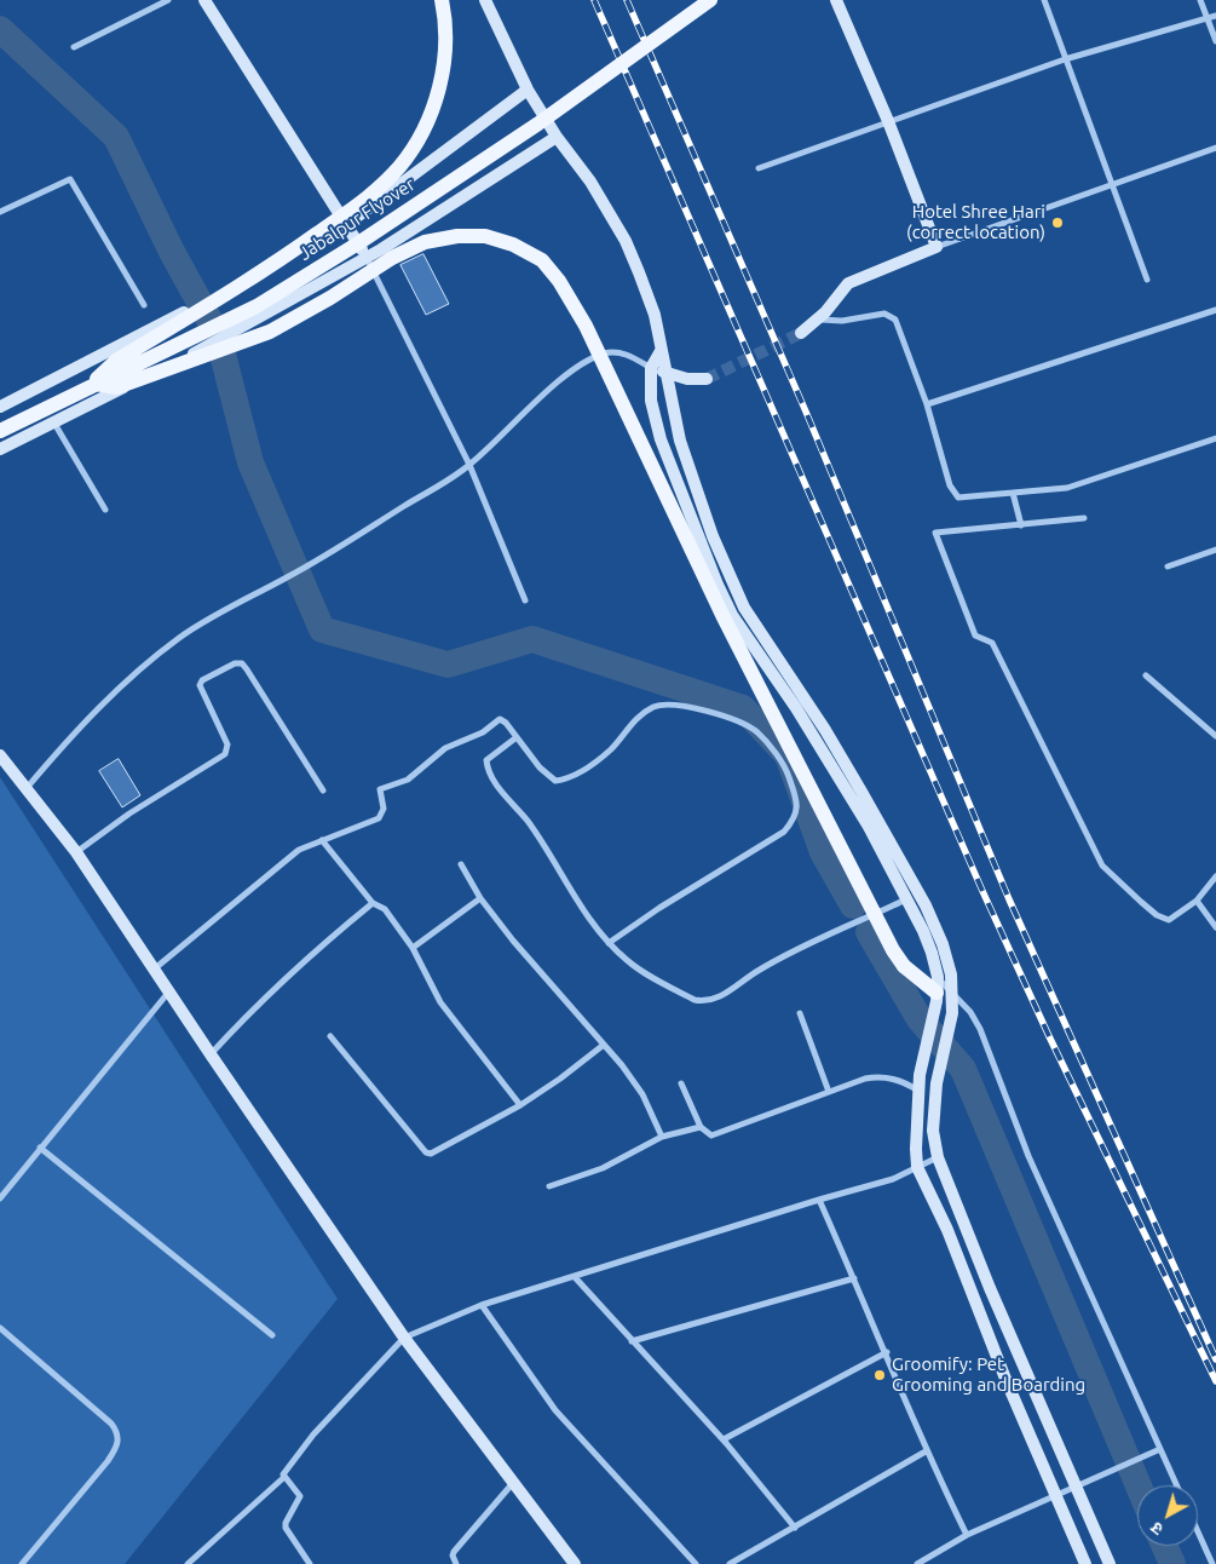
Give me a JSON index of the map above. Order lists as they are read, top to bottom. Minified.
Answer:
{"streets":{"main road":["Jabalpur Flyover"]},"places":["Hotel Shree Hari (correct location)","Groomify: Pet Grooming and Boarding"],"north":"bottom left"}
